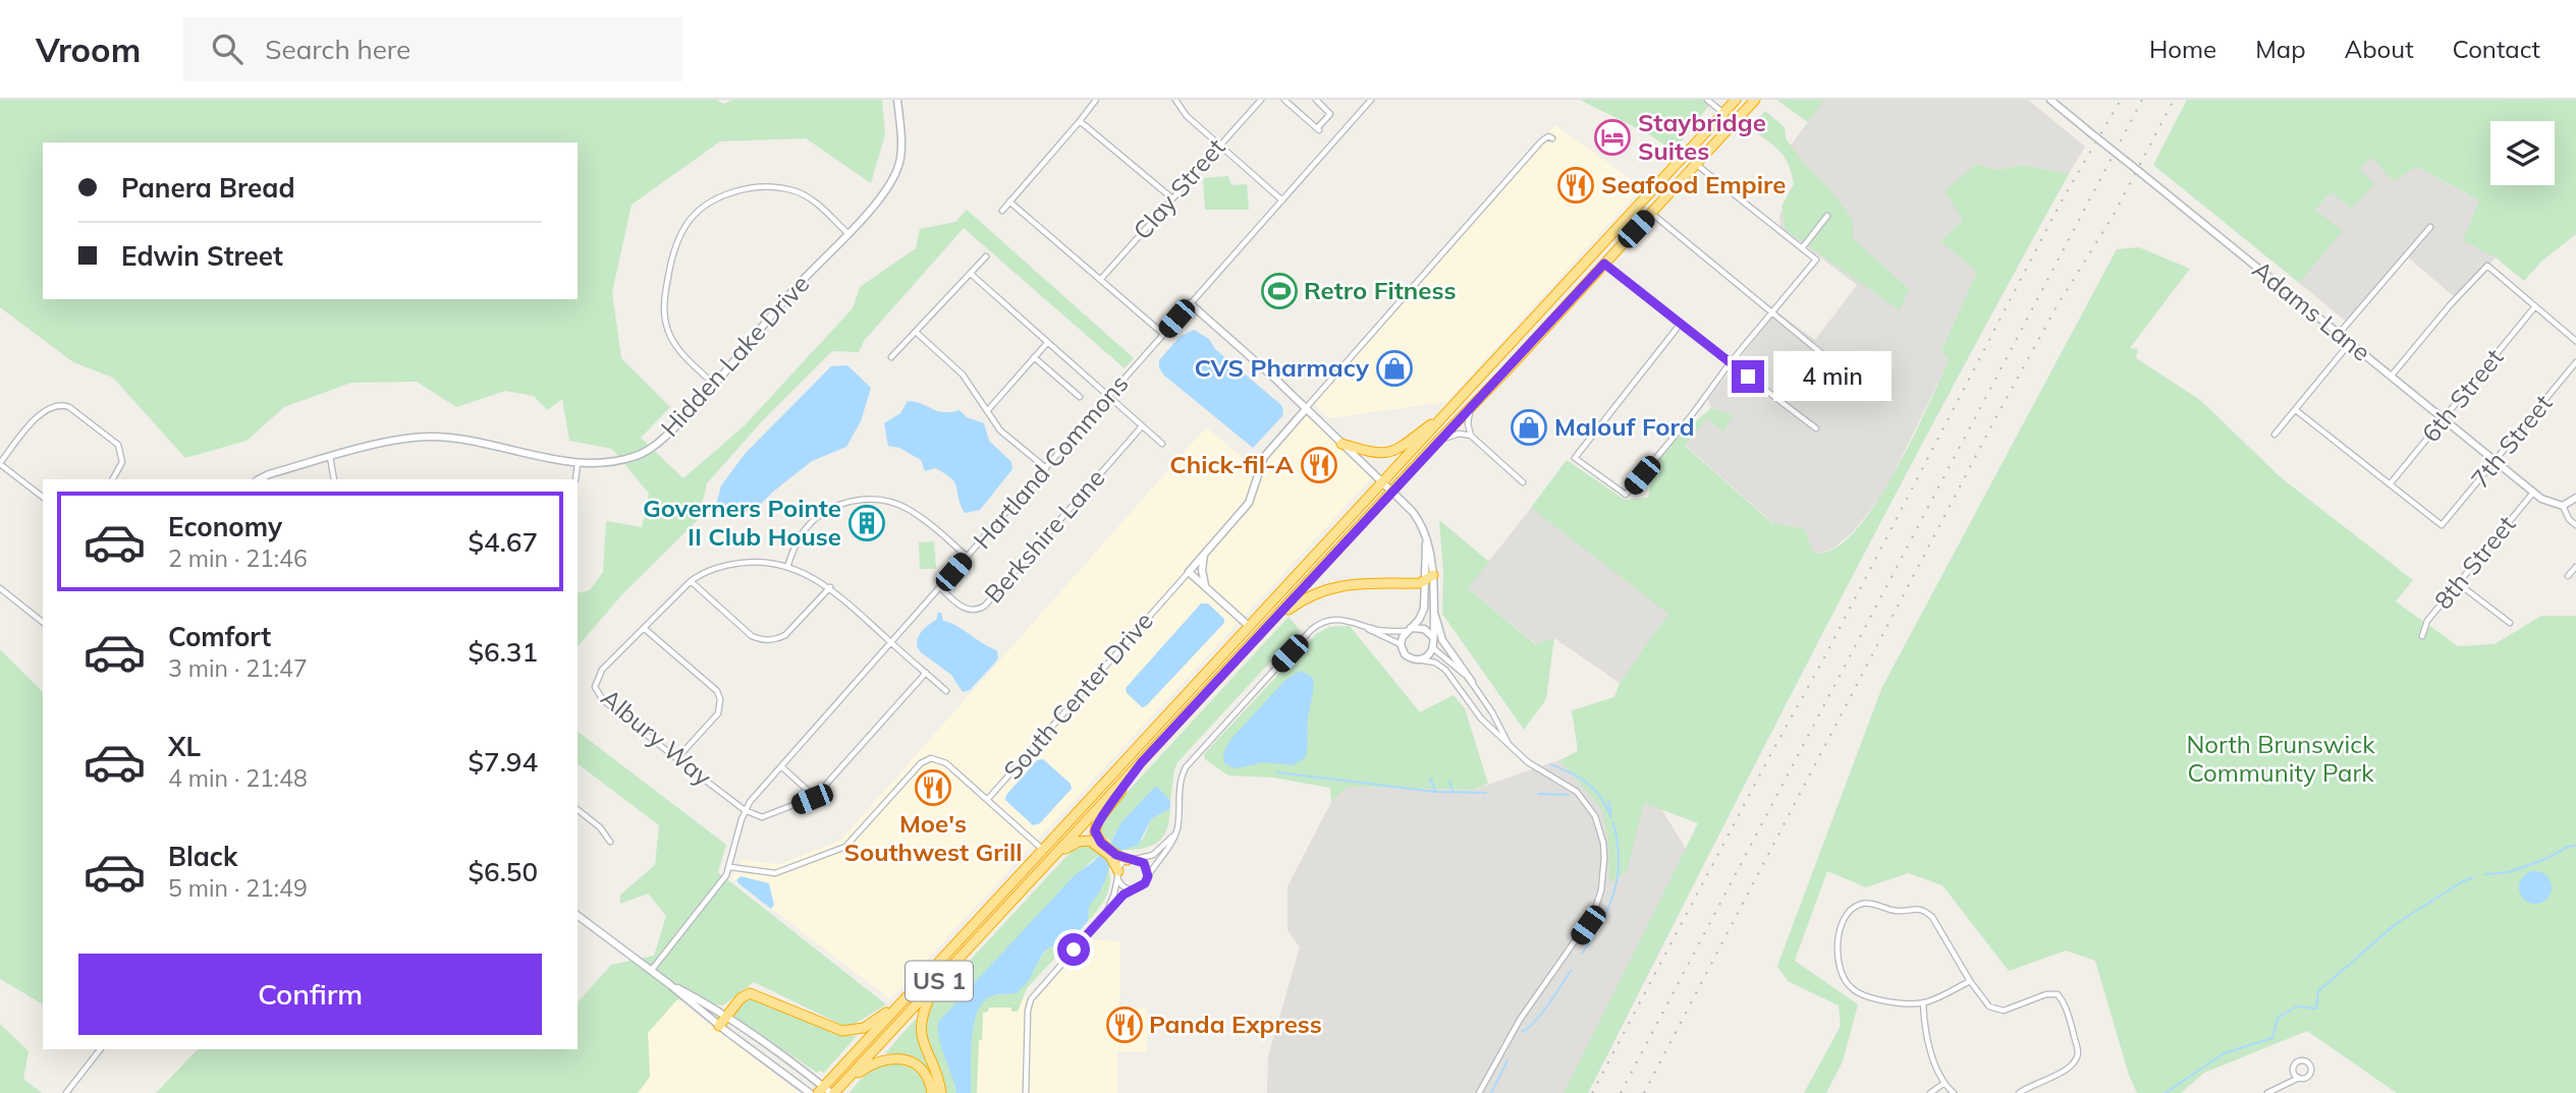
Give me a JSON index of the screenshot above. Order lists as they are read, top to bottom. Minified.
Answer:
{"streets":{"highway":["US 1"],"street":["Clay Street","Adams Lane","Hidden Lake Drive","6th Street","7th Street","Hartland Commons","Berkshire Lane","8th Street","South Center Drive","Albury Way"]},"crossings":[["Adams Lane","6th Street"],["Adams Lane","7th Street"],["Adams Lane","8th Street"],["6th Street","7th Street"],["Hartland Commons","Berkshire Lane"],["Hartland Commons","South Center Drive"],["Hartland Commons","Albury Way"]],"parks":["North Brunswick Community Park"],"places":{"hotel":["Staybridge Suites"],"restaurant":["Seafood Empire","Chick-fil-A","Moe's Southwest Grill","Panda Express"],"sports":["Retro Fitness"],"shop":["CVS Pharmacy","Malouf Ford"],"building":["Governers Pointe II Club House"]},"page":{"header":"Vroom","search":"Search here","nav":["Home","Map","About","Contact"],"banner":["Panera Bread","Edwin Street"],"bubble":"4 min","list":[{"name":"Economy","note":"2 min · 21:46","value":"$4.67"},{"name":"Comfort","note":"3 min · 21:47","value":"$6.31"},{"name":"XL","note":"4 min · 21:48","value":"$7.94"},{"name":"Black","note":"5 min · 21:49","value":"$6.50"}],"buttons":"Confirm"}}
